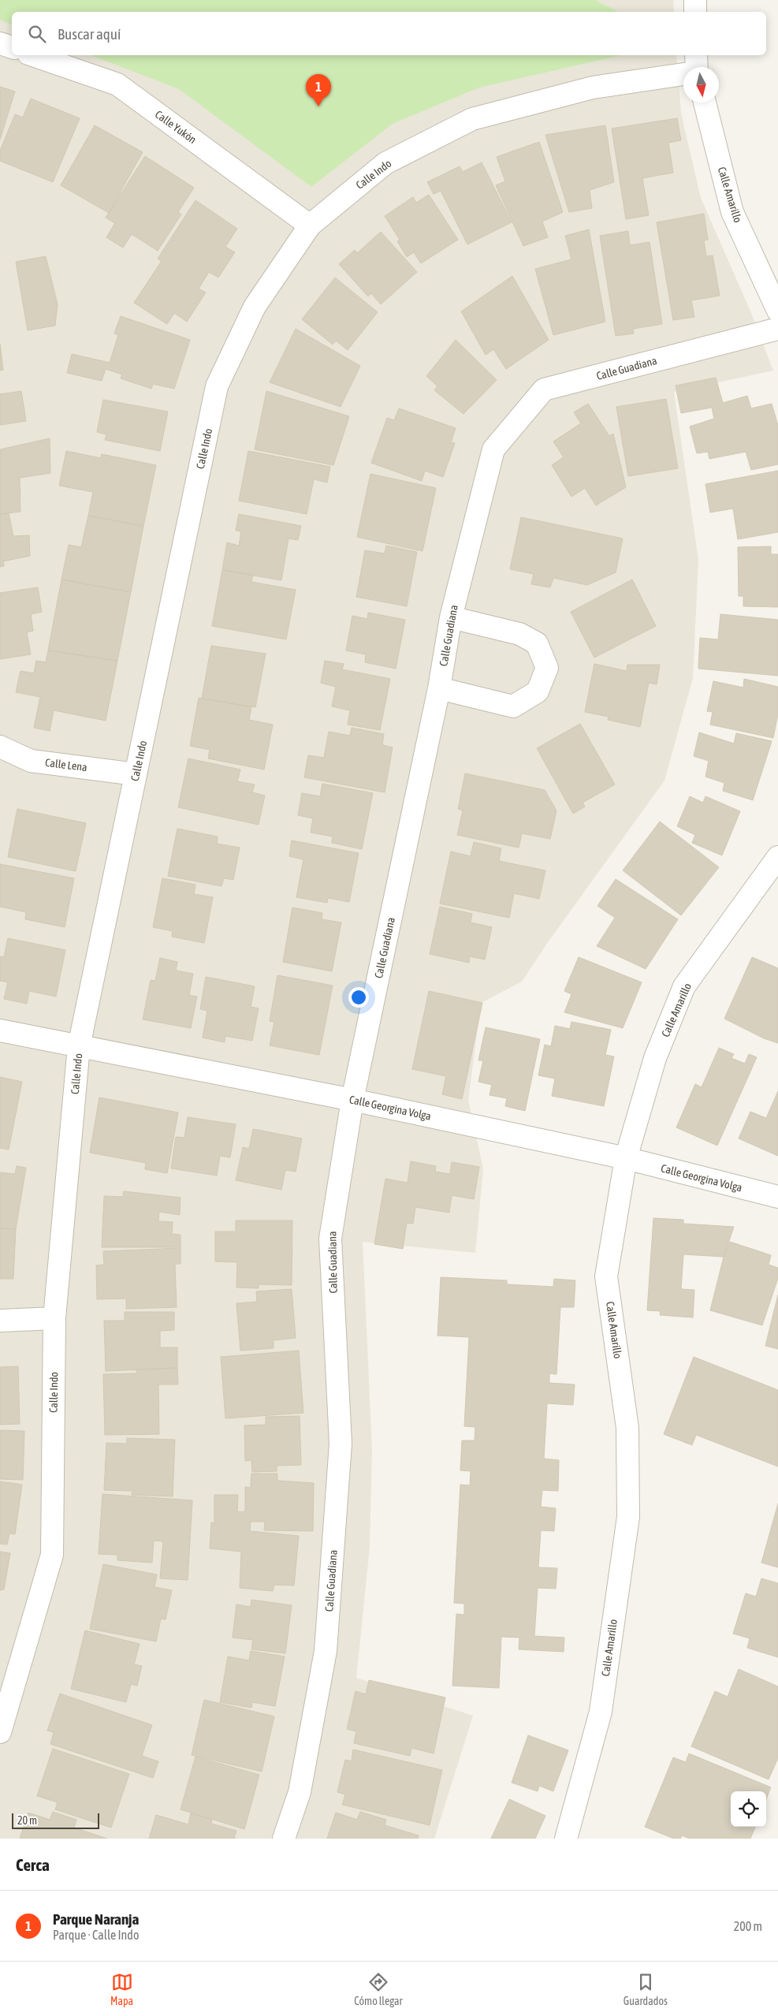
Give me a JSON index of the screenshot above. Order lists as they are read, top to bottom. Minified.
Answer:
{"streets":{"street":["Calle Yukón","Calle Indo","Calle Amarillo","Calle Guadiana","Calle Lena","Calle Georgina Volga"]},"crossings":[["Calle Yukón","Calle Indo"],["Calle Indo","Calle Lena"],["Calle Indo","Calle Georgina Volga"],["Calle Amarillo","Calle Georgina Volga"],["Calle Guadiana","Calle Georgina Volga"]],"scale_bar":"20 m","north":"bottom","page":{"search":"Buscar aquí","pins":"1","scale":"20 m","heading":"Cerca","list":[{"mark":"1","name":"Parque Naranja","note":"Parque · Calle Indo","value":"200 m"}],"nav":["Mapa","Cómo llegar","Guardados"]}}
